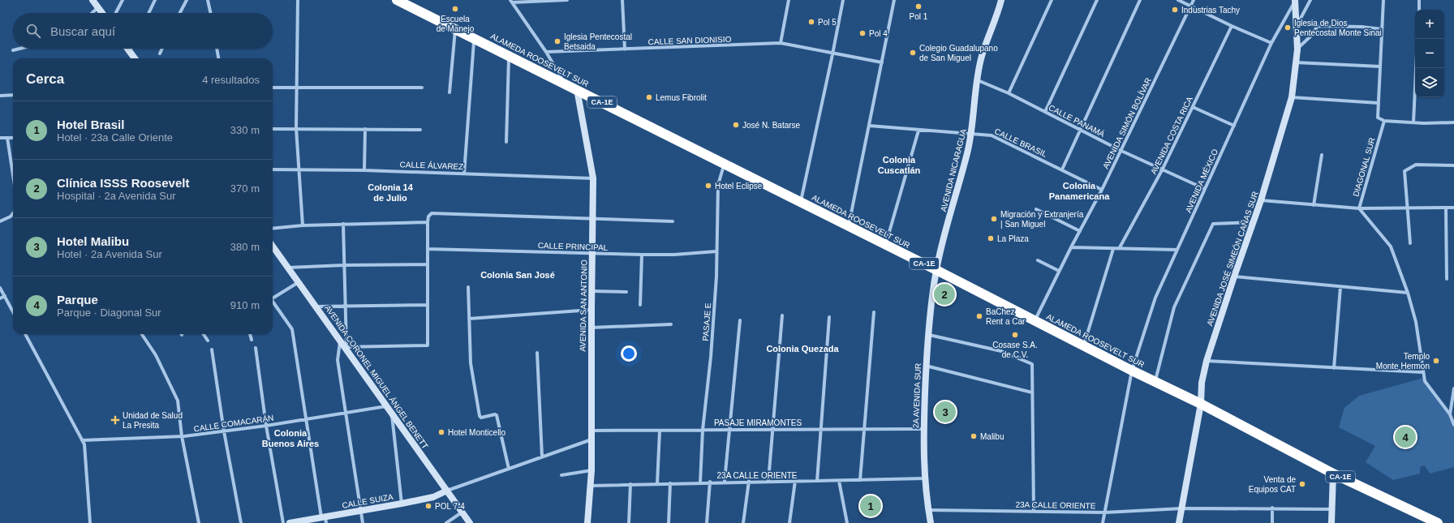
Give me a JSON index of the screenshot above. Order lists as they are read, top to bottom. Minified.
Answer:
{"streets":{"highway":["ALAMEDA ROOSEVELT SUR","CA-1E"],"street":["CALLE SAN DIONISIO","CALLE PANAMÁ","AVENIDA SIMÓN BOLÍVAR","AVENIDA COSTA RICA","CALLE BRASIL","CALLE ÁLVAREZ","DIAGONAL SUR","AVENIDA NICARAGUA","AVENIDA MÉXICO","CALLE PRINCIPAL","AVENIDA JOSÉ SIMEÓN CAÑAS SUR","AVENIDA SAN ANTONIO","PASAJE E","AVENIDA CORONEL MIGUEL ÁNGEL BENETT","2A AVENIDA SUR","PASAJE MIRAMONTES","CALLE COMACARÁN","23A CALLE ORIENTE","CALLE SUIZA"]},"crossings":[["ALAMEDA ROOSEVELT SUR","AVENIDA SIMÓN BOLÍVAR"],["ALAMEDA ROOSEVELT SUR","AVENIDA NICARAGUA"],["ALAMEDA ROOSEVELT SUR","AVENIDA MÉXICO"],["ALAMEDA ROOSEVELT SUR","AVENIDA JOSÉ SIMEÓN CAÑAS SUR"],["ALAMEDA ROOSEVELT SUR","AVENIDA SAN ANTONIO"],["ALAMEDA ROOSEVELT SUR","PASAJE E"],["ALAMEDA ROOSEVELT SUR","2A AVENIDA SUR"],["CALLE PANAMÁ","AVENIDA SIMÓN BOLÍVAR"],["CALLE PANAMÁ","AVENIDA COSTA RICA"],["CALLE PANAMÁ","AVENIDA NICARAGUA"],["CALLE PANAMÁ","AVENIDA MÉXICO"],["AVENIDA SIMÓN BOLÍVAR","CALLE BRASIL"],["CALLE BRASIL","AVENIDA NICARAGUA"],["CALLE ÁLVAREZ","AVENIDA SAN ANTONIO"],["AVENIDA NICARAGUA","2A AVENIDA SUR"],["AVENIDA MÉXICO","AVENIDA JOSÉ SIMEÓN CAÑAS SUR"],["AVENIDA MÉXICO","23A CALLE ORIENTE"],["CALLE PRINCIPAL","AVENIDA SAN ANTONIO"],["CALLE PRINCIPAL","PASAJE E"],["AVENIDA JOSÉ SIMEÓN CAÑAS SUR","23A CALLE ORIENTE"],["AVENIDA SAN ANTONIO","PASAJE MIRAMONTES"],["AVENIDA SAN ANTONIO","23A CALLE ORIENTE"],["PASAJE E","PASAJE MIRAMONTES"],["PASAJE E","23A CALLE ORIENTE"],["AVENIDA CORONEL MIGUEL ÁNGEL BENETT","CALLE COMACARÁN"],["AVENIDA CORONEL MIGUEL ÁNGEL BENETT","CALLE SUIZA"],["2A AVENIDA SUR","PASAJE MIRAMONTES"],["2A AVENIDA SUR","23A CALLE ORIENTE"]],"districts":["Colonia Cuscatlán","Colonia Panamericana","Colonia 14 de Julio","Colonia San José","Colonia Quezada","Colonia Buenos Aires"],"places":{"other":["Pol 1","Escuela de Manejo","Industrias Tachy","Pol 5","Iglesia de Dios Pentecostal Monte Sinai","Pol 4","Iglesia Pentecostal Betsaida","Colegio Guadalupano de San Miguel","Lemus Fibrolit","José N. Batarse","Hotel Eclipse","Migración y Extranjería | San Miguel","La Plaza","BaChez Rent a Car","Cosase S.A. de C.V.","Templo Monte Hermon","Hotel Monticello","Malibu","Venta de Equipos CAT","POL 7-4"],"health":["Unidad de Salud La Presita"]},"page":{"map_buttons":["+","−"],"search":"Buscar aquí","heading":["Cerca","4 resultados"],"list":[{"mark":"1","name":"Hotel Brasil","note":"Hotel · 23a Calle Oriente","value":"330 m"},{"mark":"2","name":"Clínica ISSS Roosevelt","note":"Hospital · 2a Avenida Sur","value":"370 m"},{"mark":"3","name":"Hotel Malibu","note":"Hotel · 2a Avenida Sur","value":"380 m"},{"mark":"4","name":"Parque","note":"Parque · Diagonal Sur","value":"910 m"}],"pins":["2","3","4","1"]}}
